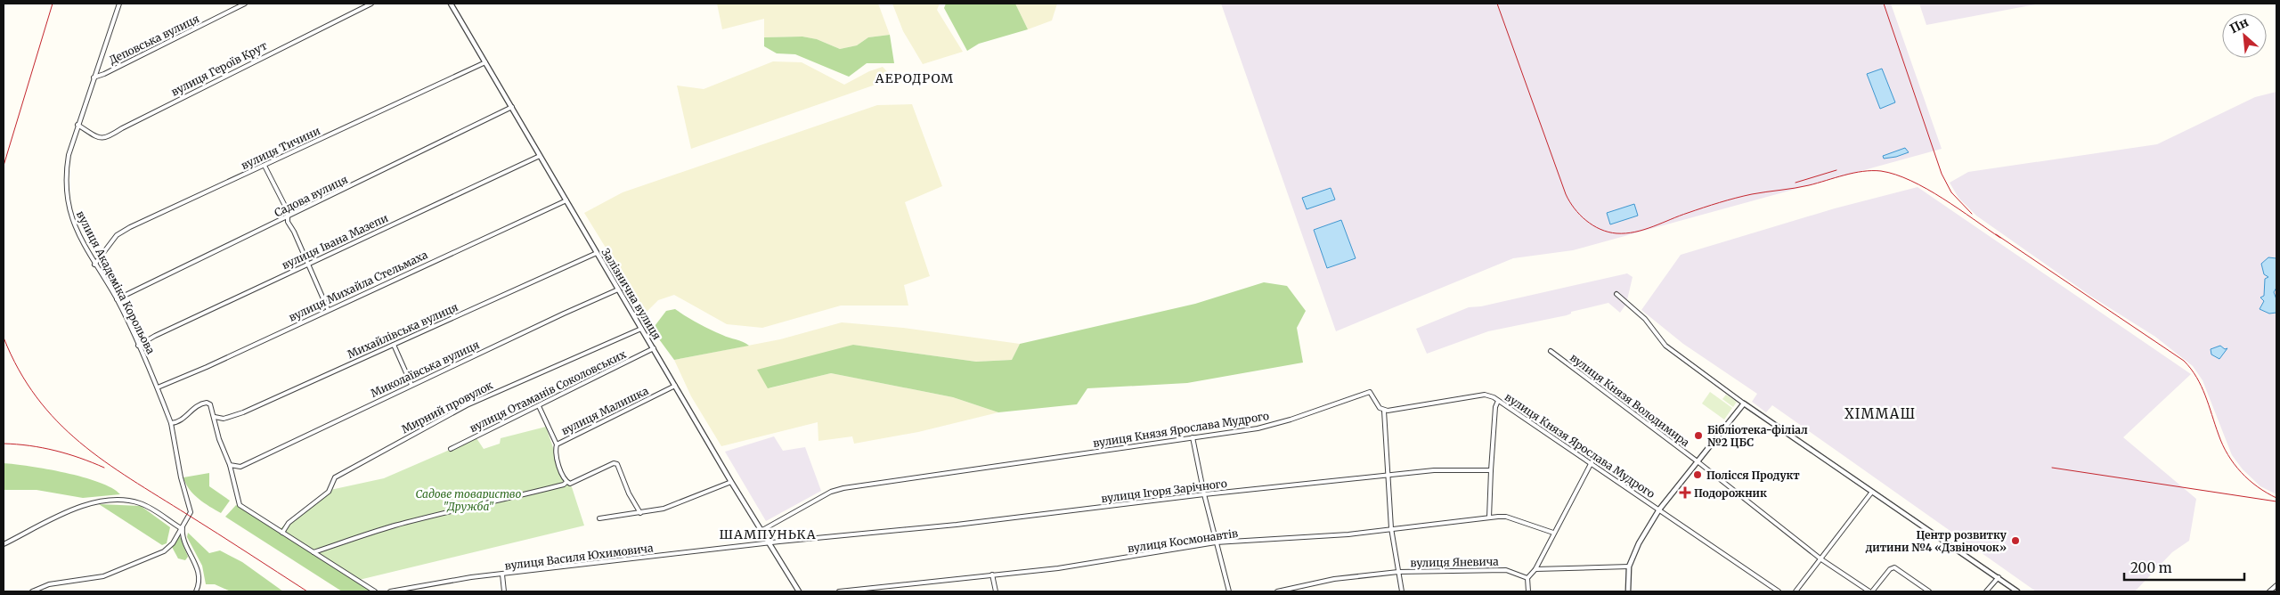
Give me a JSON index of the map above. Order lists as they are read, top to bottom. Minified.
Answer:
{"streets":{"street":["Деповська вулиця","вулиця Героїв Крут","вулиця Тичини","Садова вулиця","вулиця Івана Мазепи","вулиця Академіка Корольова","вулиця Михайла Стельмаха","Залізнична вулиця","Михайлівська вулиця","Миколаївська вулиця","вулиця Отаманів Соколовських","вулиця Князя Володимира","Мирний провулок","вулиця Малишка","вулиця Князя Ярослава Мудрого","вулиця Ігоря Зарічного","вулиця Космонавтів","вулиця Василя Юхимовича","вулиця Яневича"]},"crossings":[["Деповська вулиця","вулиця Академіка Корольова"],["вулиця Героїв Крут","вулиця Академіка Корольова"],["вулиця Тичини","вулиця Академіка Корольова"],["вулиця Тичини","Залізнична вулиця"],["Садова вулиця","вулиця Академіка Корольова"],["Садова вулиця","Залізнична вулиця"],["вулиця Івана Мазепи","вулиця Академіка Корольова"],["вулиця Івана Мазепи","Залізнична вулиця"],["вулиця Академіка Корольова","вулиця Михайла Стельмаха"],["вулиця Михайла Стельмаха","Залізнична вулиця"],["Залізнична вулиця","Михайлівська вулиця"],["Залізнична вулиця","Миколаївська вулиця"],["Залізнична вулиця","вулиця Отаманів Соколовських"],["Залізнична вулиця","Мирний провулок"],["Залізнична вулиця","вулиця Малишка"],["Залізнична вулиця","вулиця Князя Ярослава Мудрого"],["Залізнична вулиця","вулиця Ігоря Зарічного"],["Залізнична вулиця","вулиця Василя Юхимовича"],["вулиця Ігоря Зарічного","вулиця Василя Юхимовича"]],"districts":["АЕРОДРОМ","ХІММАШ","ШАМПУНЬКА"],"parks":["Садове товариство \"Дружба\""],"places":{"other":["Бібліотека-філіал №2 ЦБС","Полісся Продукт","Центр розвитку дитини №4 «Дзвіночок»"],"health":["Подорожник"]},"scale_bar":"200 m","north":"top left"}
